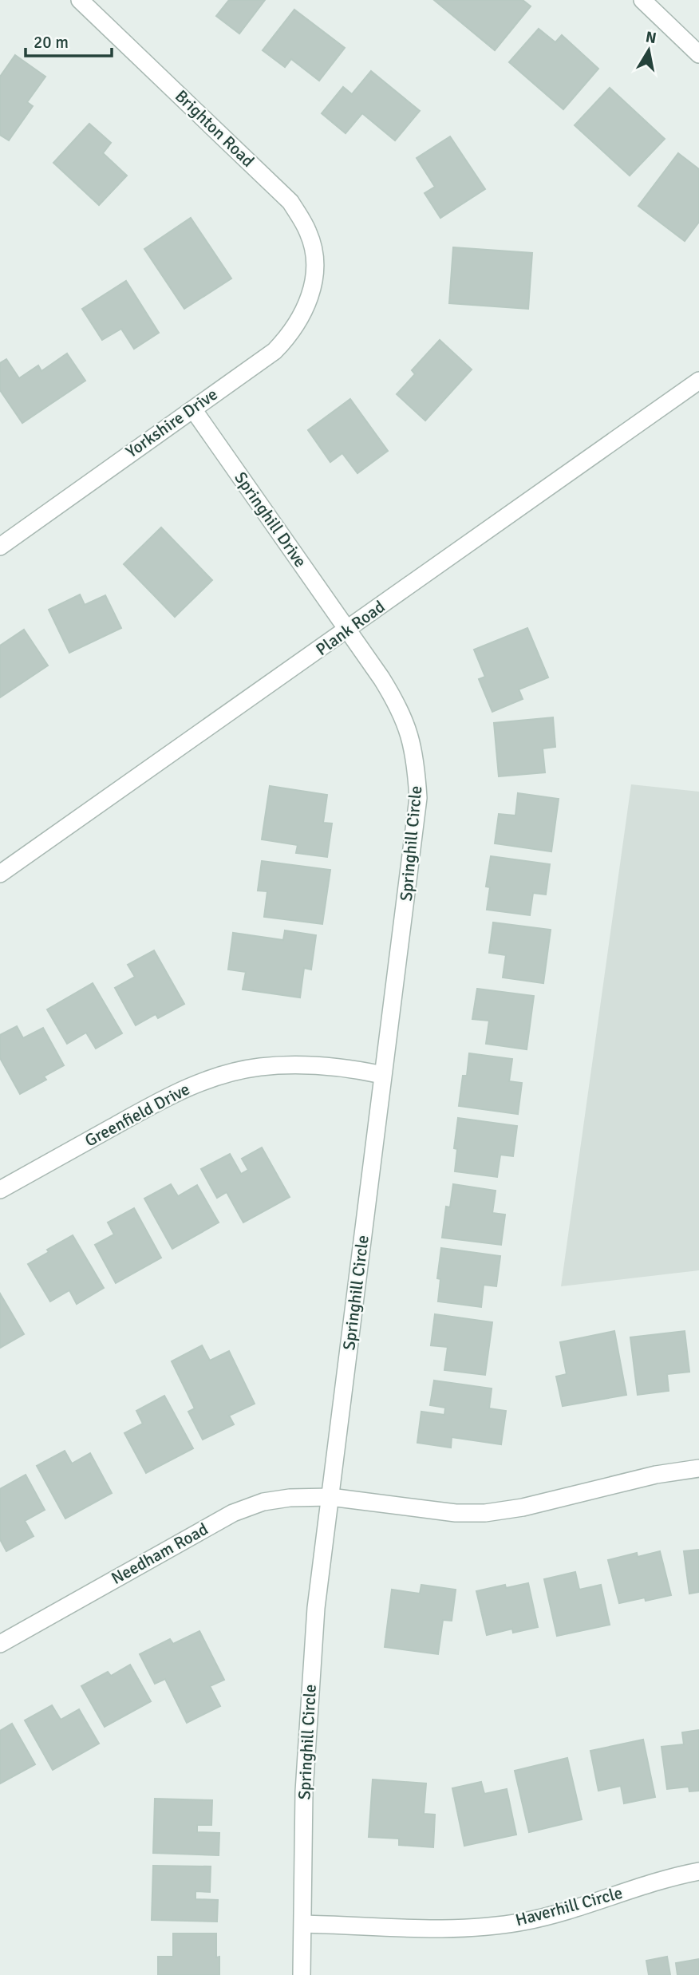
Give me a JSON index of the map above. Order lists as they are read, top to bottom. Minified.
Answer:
{"streets":{"street":["Brighton Road","Yorkshire Drive","Springhill Drive","Plank Road","Springhill Circle","Greenfield Drive","Needham Road","Haverhill Circle"]},"crossings":[["Brighton Road","Yorkshire Drive"],["Yorkshire Drive","Springhill Drive"],["Springhill Drive","Plank Road"],["Springhill Drive","Springhill Circle"],["Plank Road","Springhill Circle"],["Springhill Circle","Greenfield Drive"],["Springhill Circle","Needham Road"],["Springhill Circle","Haverhill Circle"]],"scale_bar":"20 m","north":"top"}
